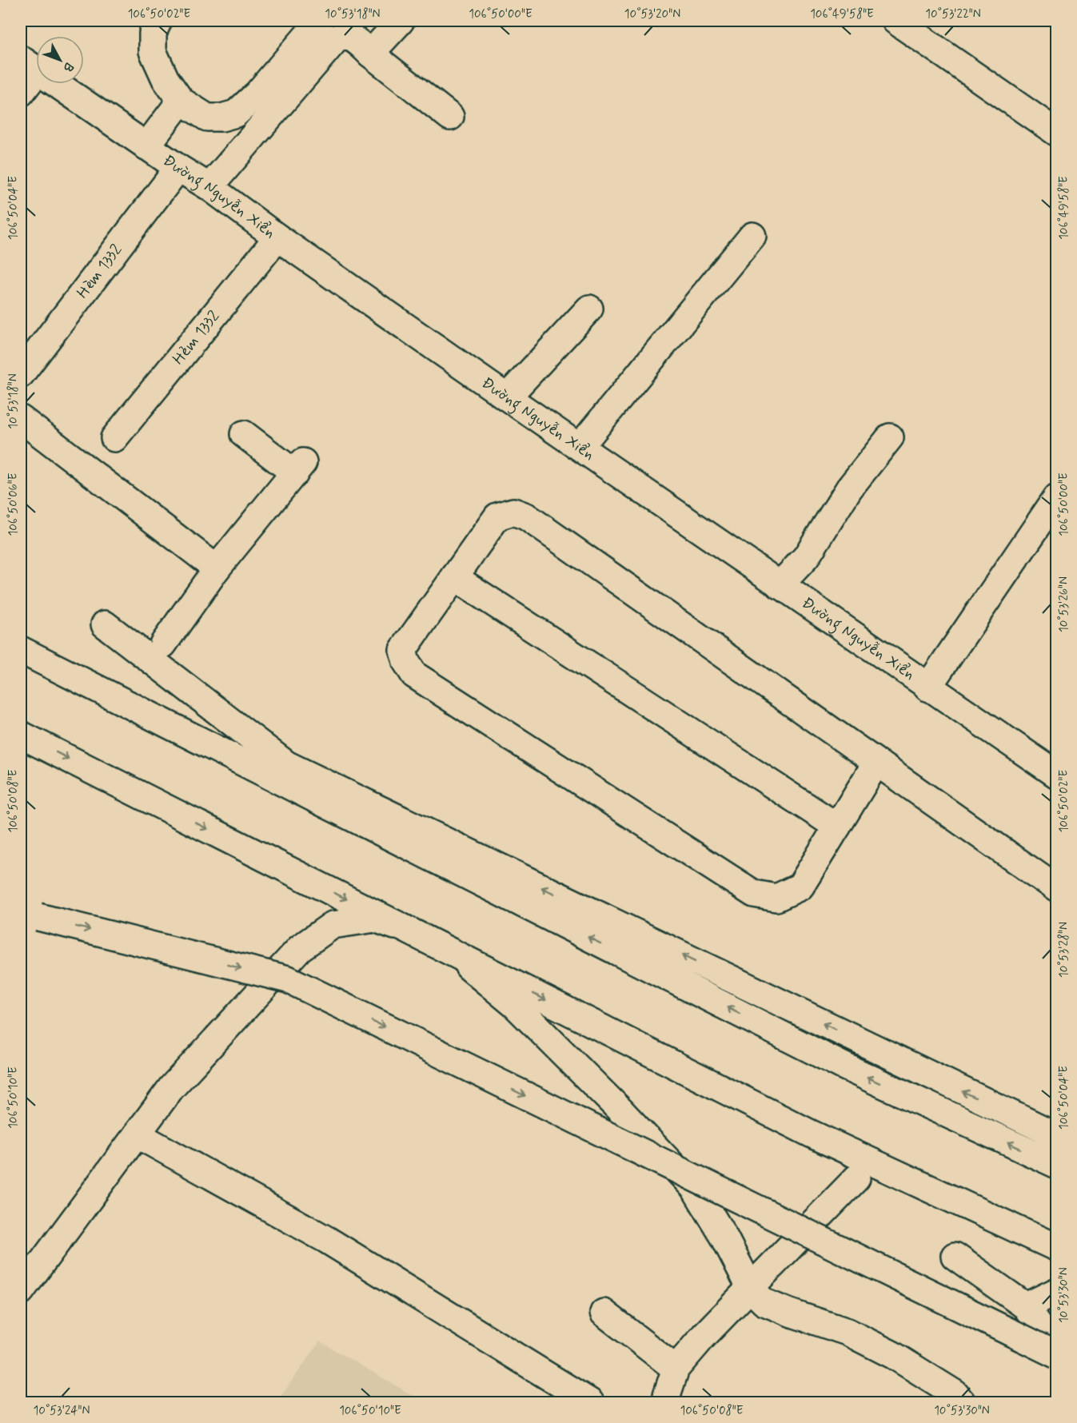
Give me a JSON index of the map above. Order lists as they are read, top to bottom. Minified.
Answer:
{"streets":{"main road":["Đường Nguyễn Xiển","Hèm 1332","Hẻm 1332"]},"crossings":[["Đường Nguyễn Xiển","Hèm 1332"],["Đường Nguyễn Xiển","Hẻm 1332"]],"north":"bottom right","coordinates":["106°50'02\"E","10°53'18\"N","106°50'00\"E","10°53'20\"N","106°49'58\"E","10°53'22\"N","106°50'04\"E","106°50'06\"E","10°53'26\"N","106°50'08\"E","10°53'28\"N","106°50'10\"E","10°53'30\"N","10°53'24\"N"]}
